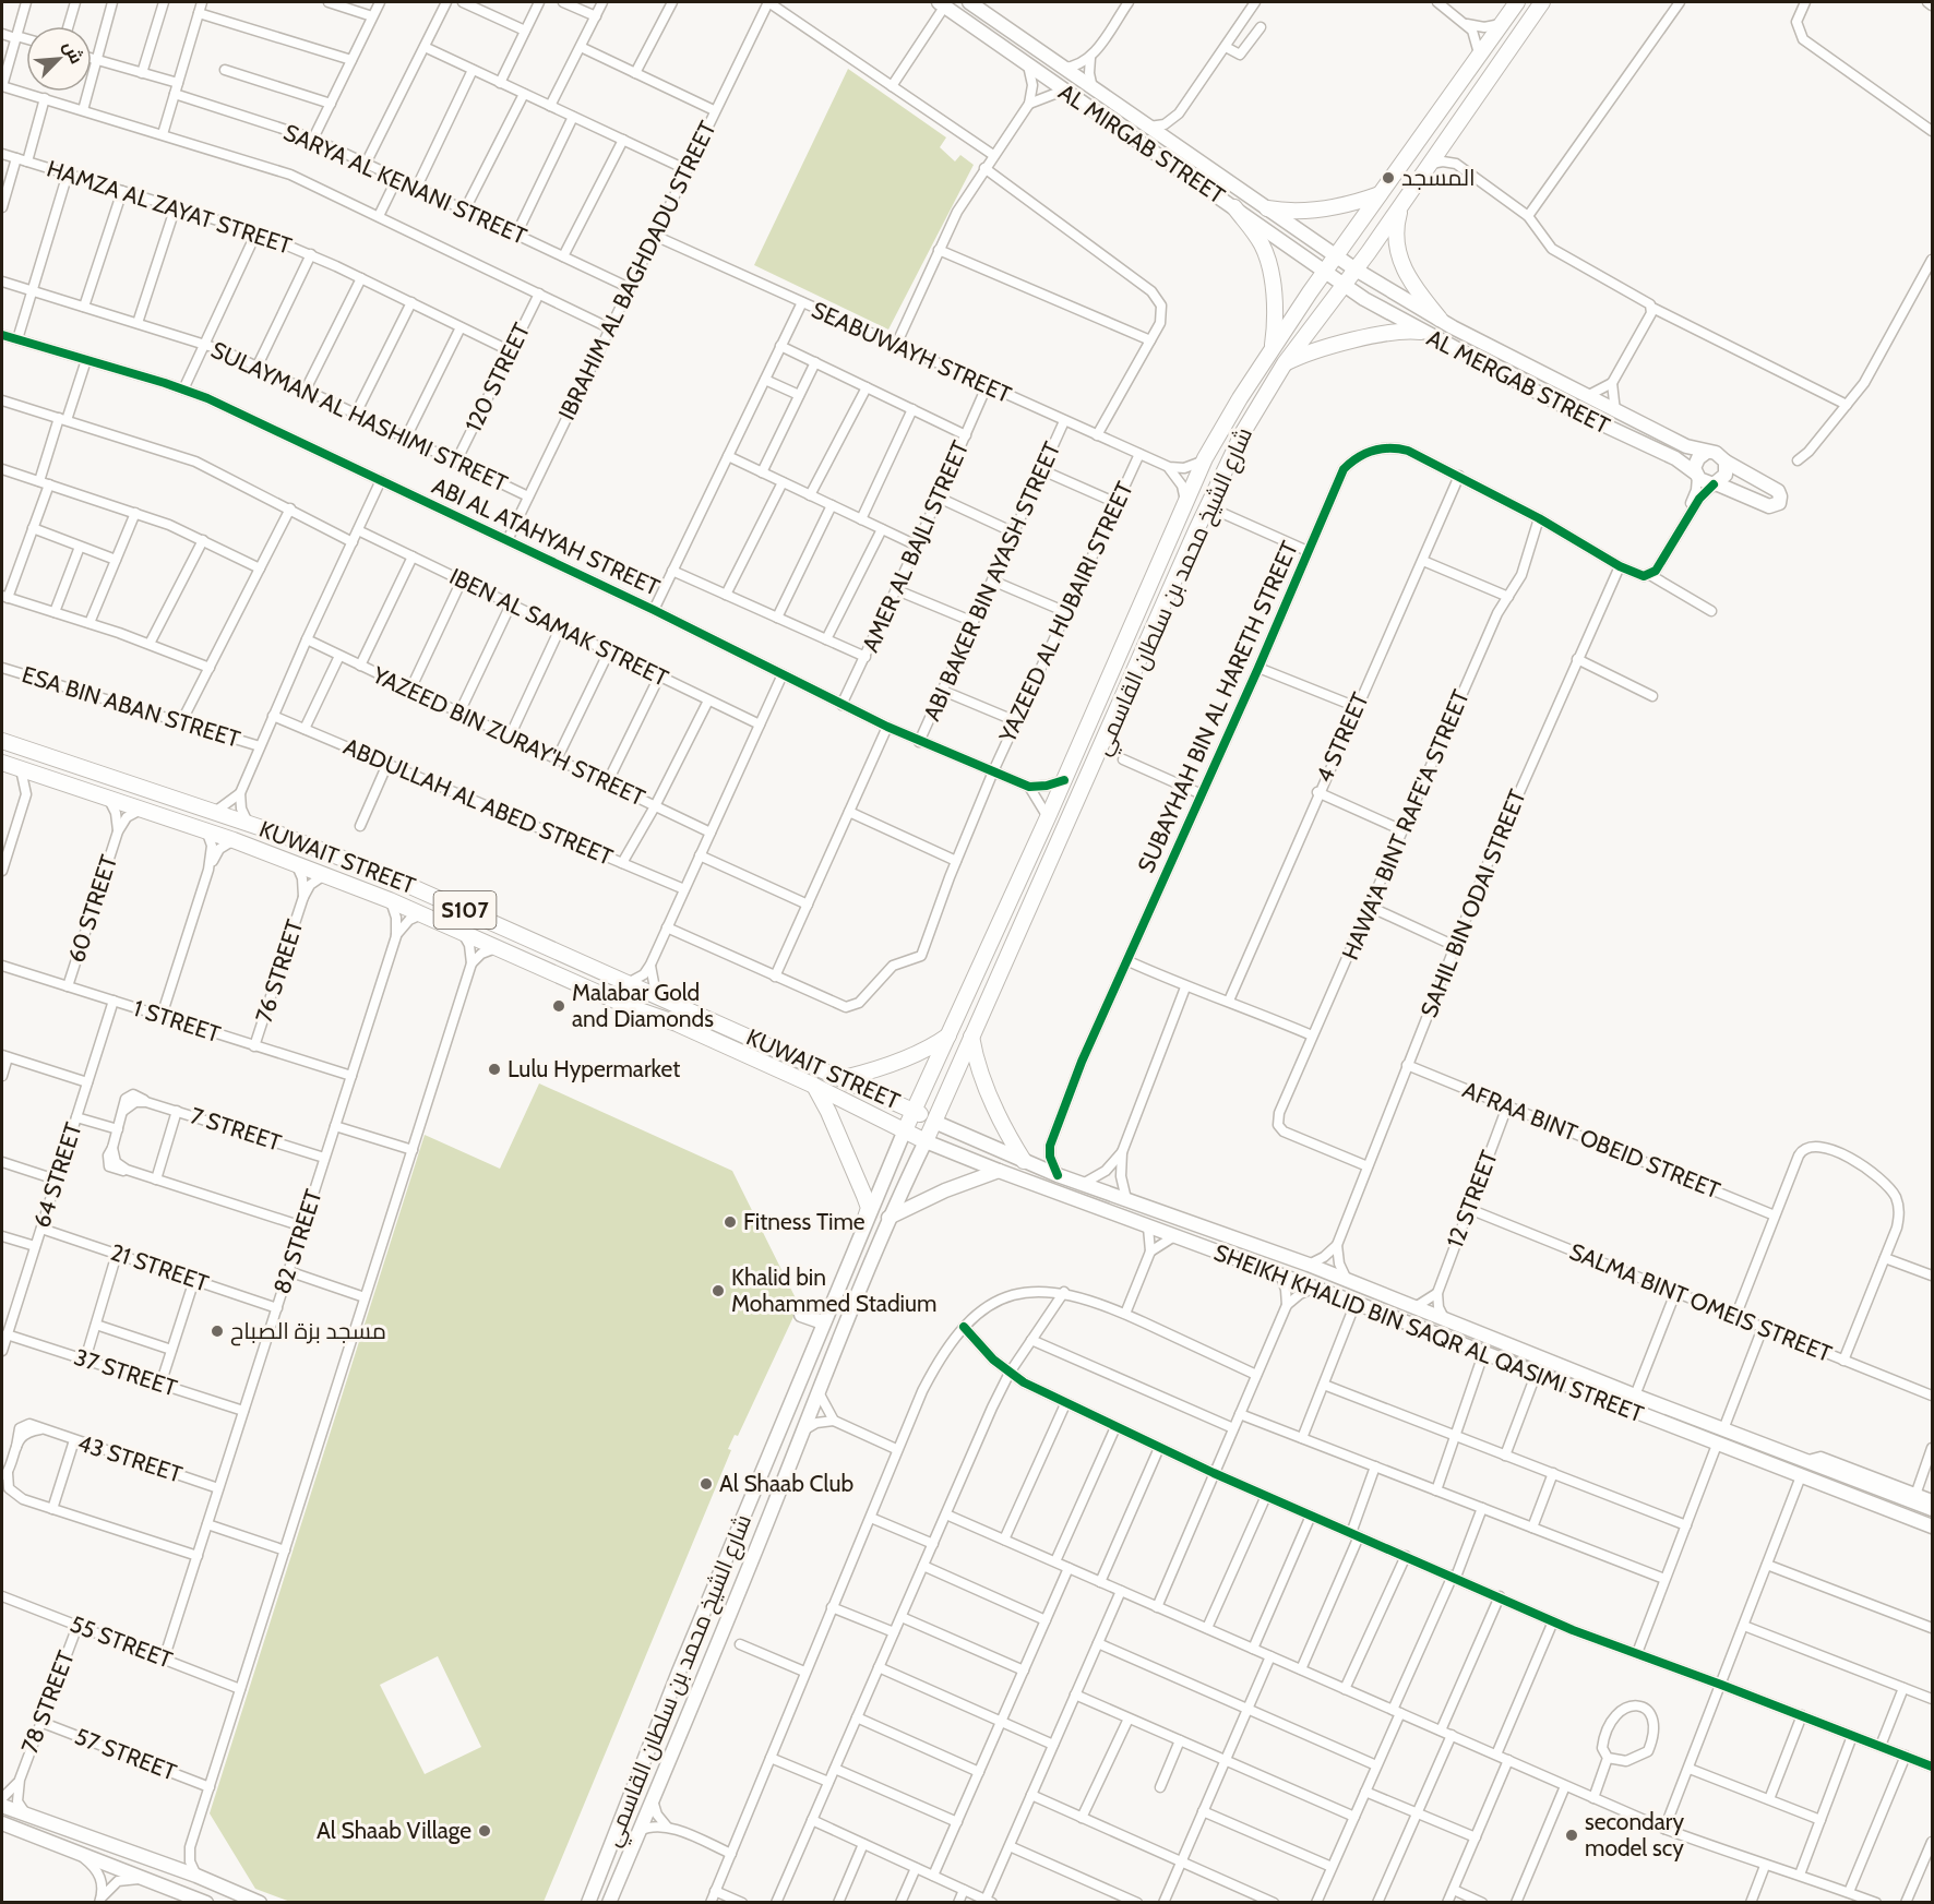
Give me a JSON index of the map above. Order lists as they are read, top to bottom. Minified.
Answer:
{"streets":{"main road":["AL MIRGAB STREET","AL MERGAB STREET","شارع الشيخ محمد بن سلطان القاسمي","KUWAIT STREET","S107","SHEIKH KHALID BIN SAQR AL QASIMI STREET"],"street":["SARYA AL KENANI STREET","HAMZA AL ZAYAT STREET","IBRAHIM AL BAGHDADU STREET","SEABUWAYH STREET","120 STREET","SULAYMAN AL HASHIMI STREET","ABI AL ATAHYAH STREET","AMER AL BAJLI STREET","ABI BAKER BIN AYASH STREET","YAZEED AL HUBAIRI STREET","IBEN AL SAMAK STREET","ESA BIN ABAN STREET","SUBAYHAH BIN AL HARETH STREET","YAZEED BIN ZURAY'H STREET","4 STREET","ABDULLAH AL ABED STREET","HAWA'A BINT RAFE'A STREET","SAHIL BIN ODAI STREET","60 STREET","76 STREET","1 STREET","7 STREET","AFRAA BINT OBEID STREET","64 STREET","12 STREET","82 STREET","21 STREET","SALMA BINT OMEIS STREET","37 STREET","43 STREET","55 STREET","78 STREET","57 STREET"]},"crossings":[["AL MIRGAB STREET","AL MERGAB STREET"],["AL MIRGAB STREET","شارع الشيخ محمد بن سلطان القاسمي"],["SARYA AL KENANI STREET","IBRAHIM AL BAGHDADU STREET"],["HAMZA AL ZAYAT STREET","120 STREET"],["IBRAHIM AL BAGHDADU STREET","SEABUWAYH STREET"],["IBRAHIM AL BAGHDADU STREET","SULAYMAN AL HASHIMI STREET"],["IBRAHIM AL BAGHDADU STREET","ABI AL ATAHYAH STREET"],["SEABUWAYH STREET","AMER AL BAJLI STREET"],["SEABUWAYH STREET","ABI BAKER BIN AYASH STREET"],["SEABUWAYH STREET","YAZEED AL HUBAIRI STREET"],["120 STREET","SULAYMAN AL HASHIMI STREET"],["AL MERGAB STREET","شارع الشيخ محمد بن سلطان القاسمي"],["ABI AL ATAHYAH STREET","AMER AL BAJLI STREET"],["ABI AL ATAHYAH STREET","ABI BAKER BIN AYASH STREET"],["ABI AL ATAHYAH STREET","YAZEED AL HUBAIRI STREET"],["شارع الشيخ محمد بن سلطان القاسمي","KUWAIT STREET"],["شارع الشيخ محمد بن سلطان القاسمي","SHEIKH KHALID BIN SAQR AL QASIMI STREET"],["SUBAYHAH BIN AL HARETH STREET","4 STREET"],["SUBAYHAH BIN AL HARETH STREET","SHEIKH KHALID BIN SAQR AL QASIMI STREET"],["HAWA'A BINT RAFE'A STREET","SAHIL BIN ODAI STREET"],["KUWAIT STREET","60 STREET"],["KUWAIT STREET","76 STREET"],["KUWAIT STREET","82 STREET"],["KUWAIT STREET","SHEIKH KHALID BIN SAQR AL QASIMI STREET"],["SAHIL BIN ODAI STREET","AFRAA BINT OBEID STREET"],["60 STREET","1 STREET"],["76 STREET","1 STREET"],["1 STREET","64 STREET"],["1 STREET","82 STREET"],["7 STREET","82 STREET"],["AFRAA BINT OBEID STREET","12 STREET"],["64 STREET","21 STREET"],["64 STREET","37 STREET"],["12 STREET","SALMA BINT OMEIS STREET"],["82 STREET","21 STREET"],["82 STREET","37 STREET"],["82 STREET","43 STREET"],["82 STREET","55 STREET"],["55 STREET","78 STREET"],["78 STREET","57 STREET"]],"places":["المسجد","Malabar Gold and Diamonds","Lulu Hypermarket","Fitness Time","Khalid bin Mohammed Stadium","مسجد بزة الصباح","Al Shaab Club","Al Shaab Village","secondary model scy"],"north":"top right"}
